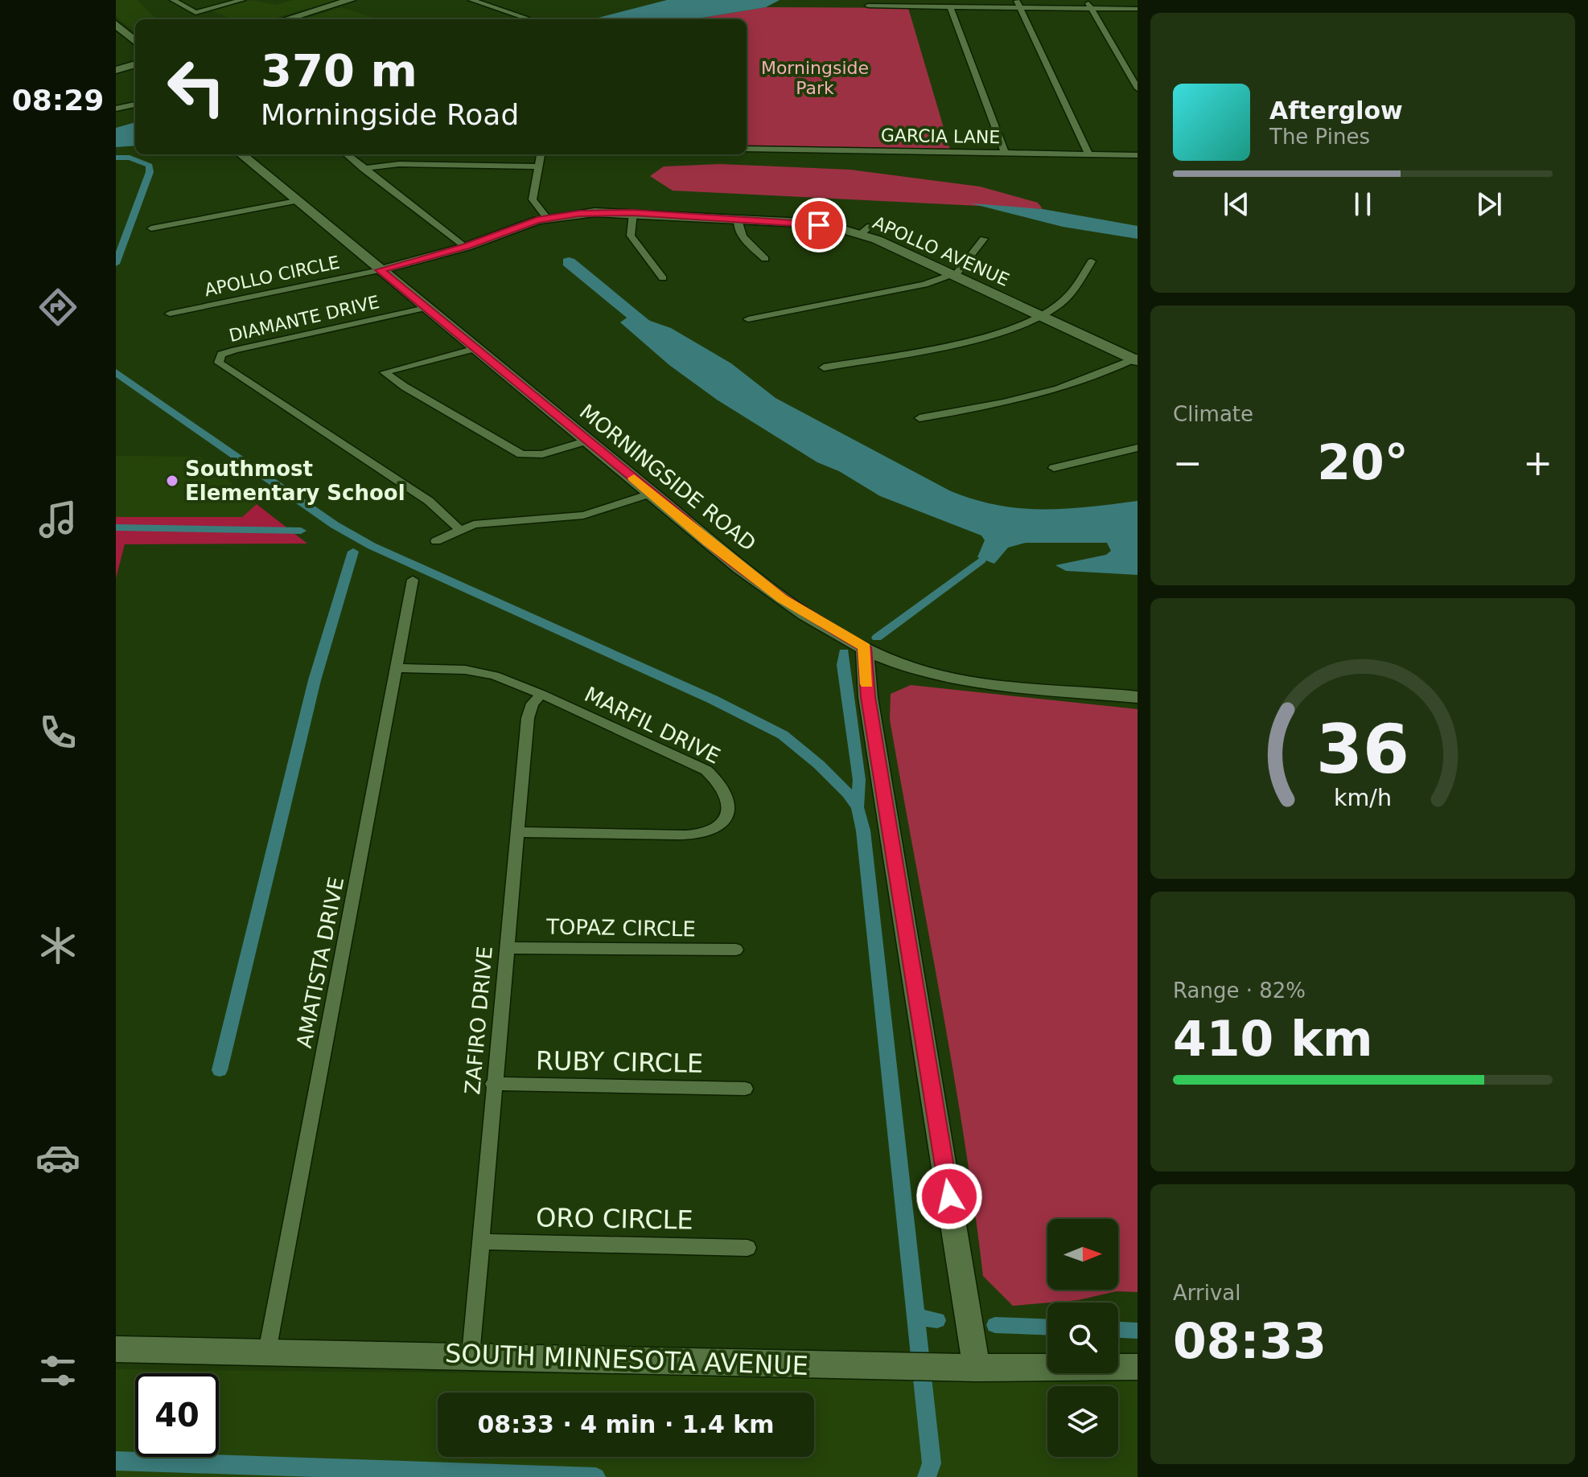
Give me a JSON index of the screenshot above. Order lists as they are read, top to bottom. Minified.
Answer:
{"streets":{"street":["GARCIA LANE","APOLLO AVENUE","APOLLO CIRCLE","DIAMANTE DRIVE","MORNINGSIDE ROAD","MARFIL DRIVE","TOPAZ CIRCLE","AMATISTA DRIVE","ZAFIRO DRIVE","RUBY CIRCLE","ORO CIRCLE","SOUTH MINNESOTA AVENUE"]},"crossings":[["APOLLO AVENUE","APOLLO CIRCLE"],["APOLLO AVENUE","MORNINGSIDE ROAD"],["APOLLO CIRCLE","MORNINGSIDE ROAD"],["DIAMANTE DRIVE","MORNINGSIDE ROAD"],["MARFIL DRIVE","AMATISTA DRIVE"],["MARFIL DRIVE","ZAFIRO DRIVE"],["TOPAZ CIRCLE","ZAFIRO DRIVE"],["AMATISTA DRIVE","SOUTH MINNESOTA AVENUE"],["ZAFIRO DRIVE","RUBY CIRCLE"],["ZAFIRO DRIVE","ORO CIRCLE"],["ZAFIRO DRIVE","SOUTH MINNESOTA AVENUE"]],"parks":["Morningside Park"],"places":["Southmost Elementary School"],"north":"right","page":{"tabs":"08:29","turn":["370 m","Morningside Road"],"song":["Afterglow","The Pines"],"tile":["Climate",["Range · 82%","410 km"],["Arrival","08:33"]],"heat":["−","20°","+"],"limit":"40","trip":"08:33 · 4 min · 1.4 km","gauge":["36","km/h"]}}
